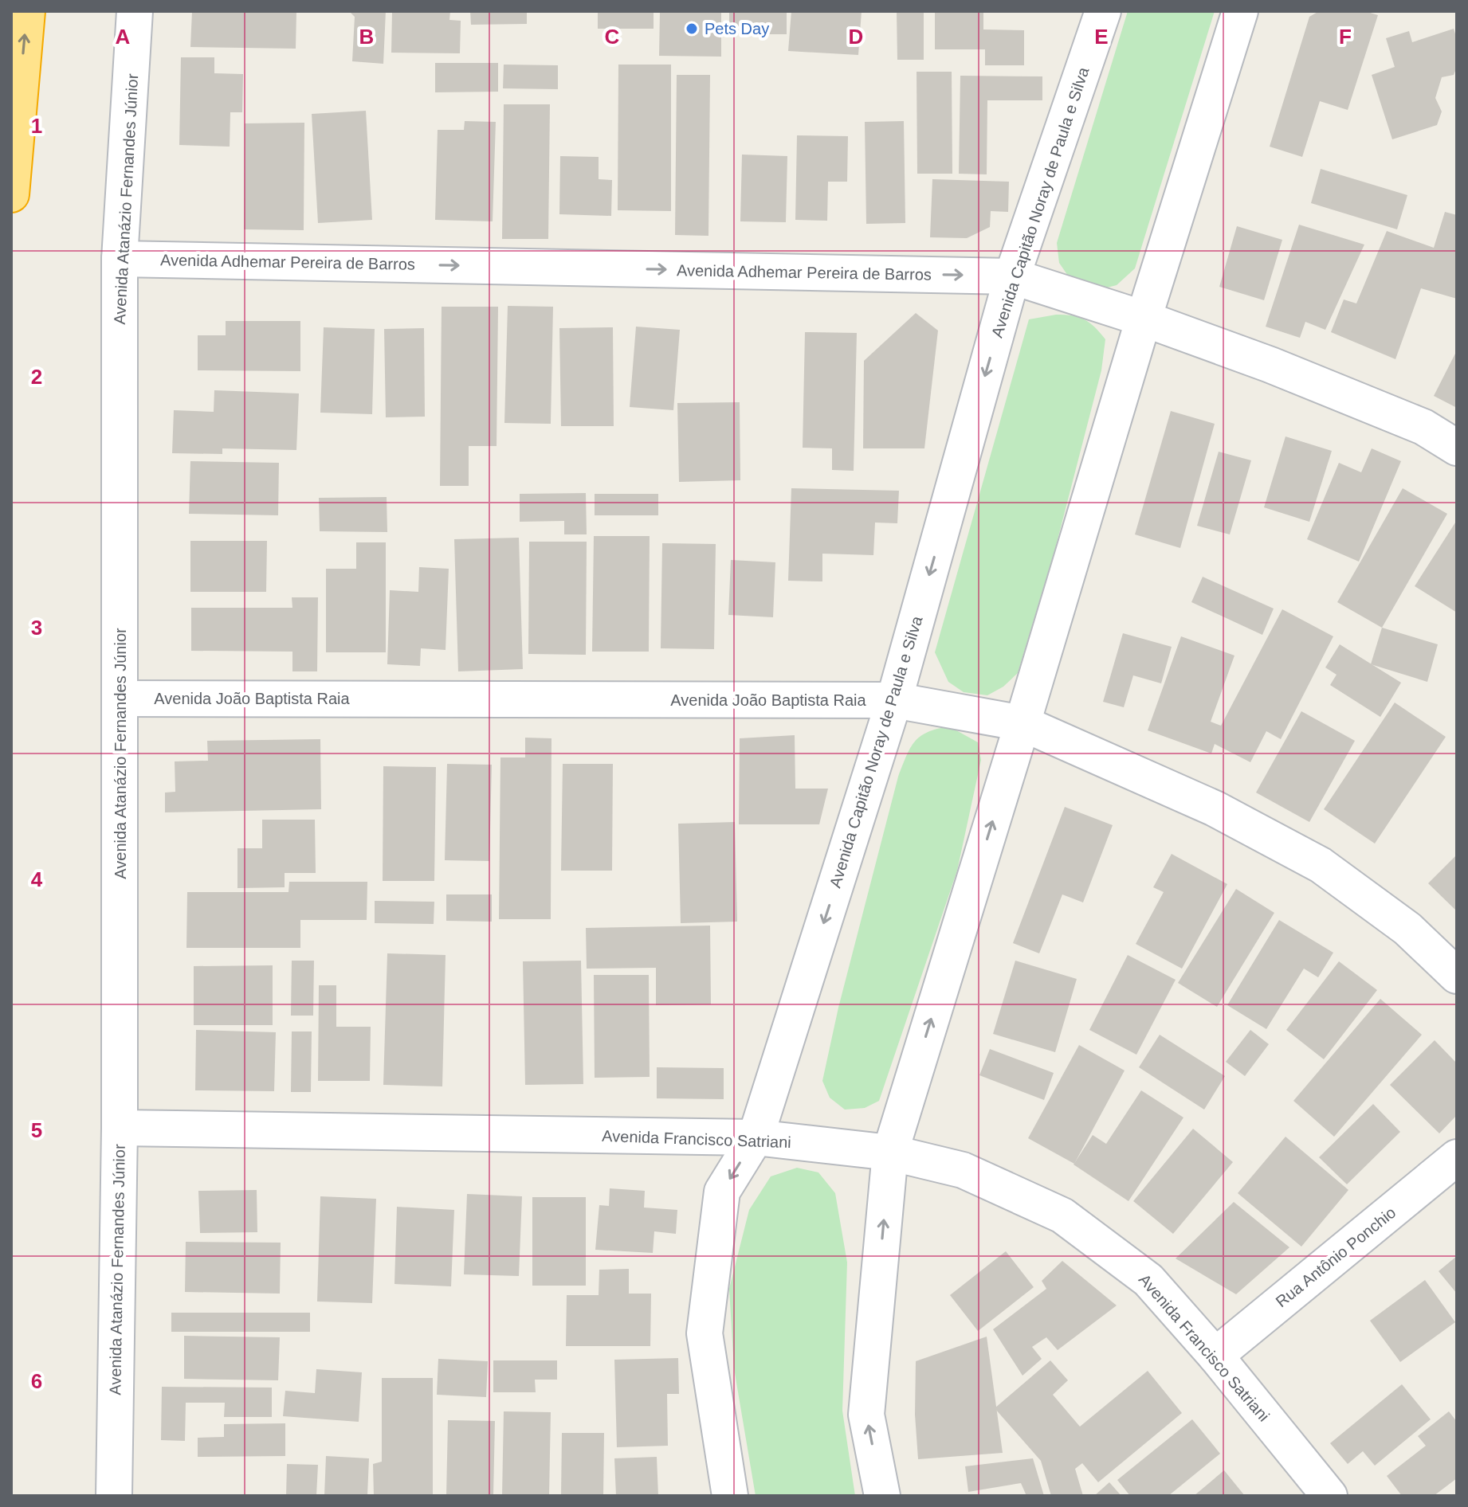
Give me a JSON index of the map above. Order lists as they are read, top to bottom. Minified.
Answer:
{"streets":{"street":["Avenida Atanázio Fernandes Júnior","Avenida Capitão Noray de Paula e Silva","Avenida Adhemar Pereira de Barros","Avenida João Baptista Raia","Avenida Francisco Satriani","Rua Antônio Ponchio"]},"crossings":[["Avenida Atanázio Fernandes Júnior","Avenida Adhemar Pereira de Barros"],["Avenida Atanázio Fernandes Júnior","Avenida João Baptista Raia"],["Avenida Atanázio Fernandes Júnior","Avenida Francisco Satriani"],["Avenida Capitão Noray de Paula e Silva","Avenida Adhemar Pereira de Barros"],["Avenida Capitão Noray de Paula e Silva","Avenida João Baptista Raia"],["Avenida Capitão Noray de Paula e Silva","Avenida Francisco Satriani"],["Avenida Francisco Satriani","Rua Antônio Ponchio"]],"one_way":["Avenida Adhemar Pereira de Barros"],"places":["Pets Day"],"grid":{"columns":["A","B","C","D","E","F"],"rows":["1","2","3","4","5","6"]}}
